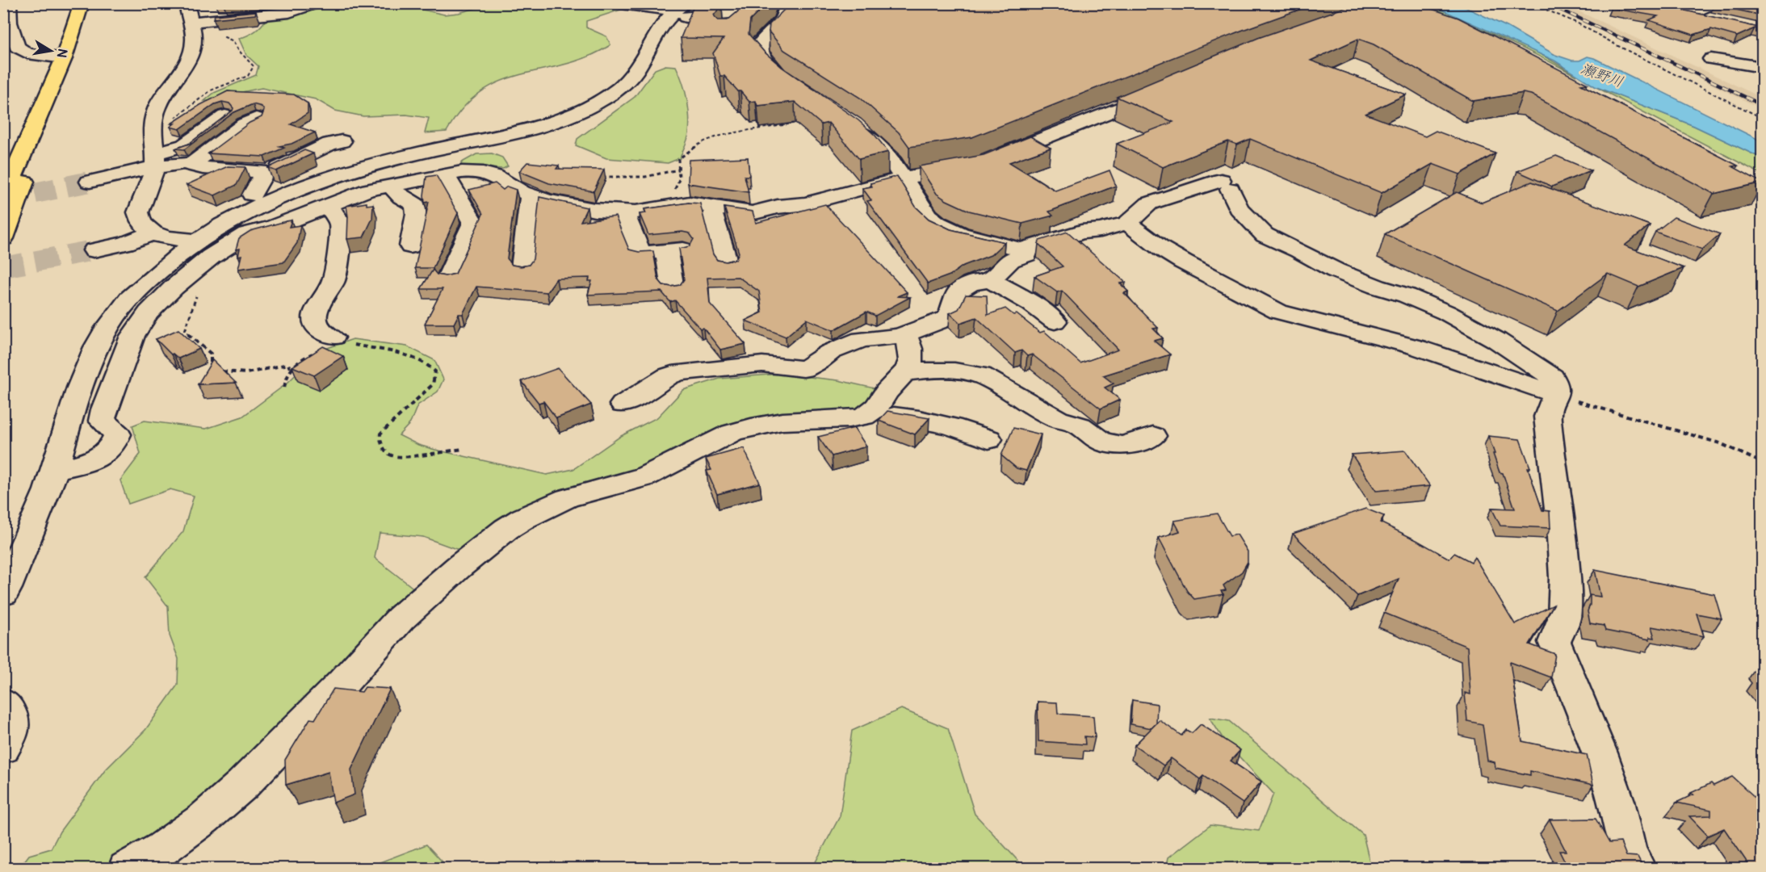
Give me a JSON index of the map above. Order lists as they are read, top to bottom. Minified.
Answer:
{"water":["瀬野川"],"north":"right"}
